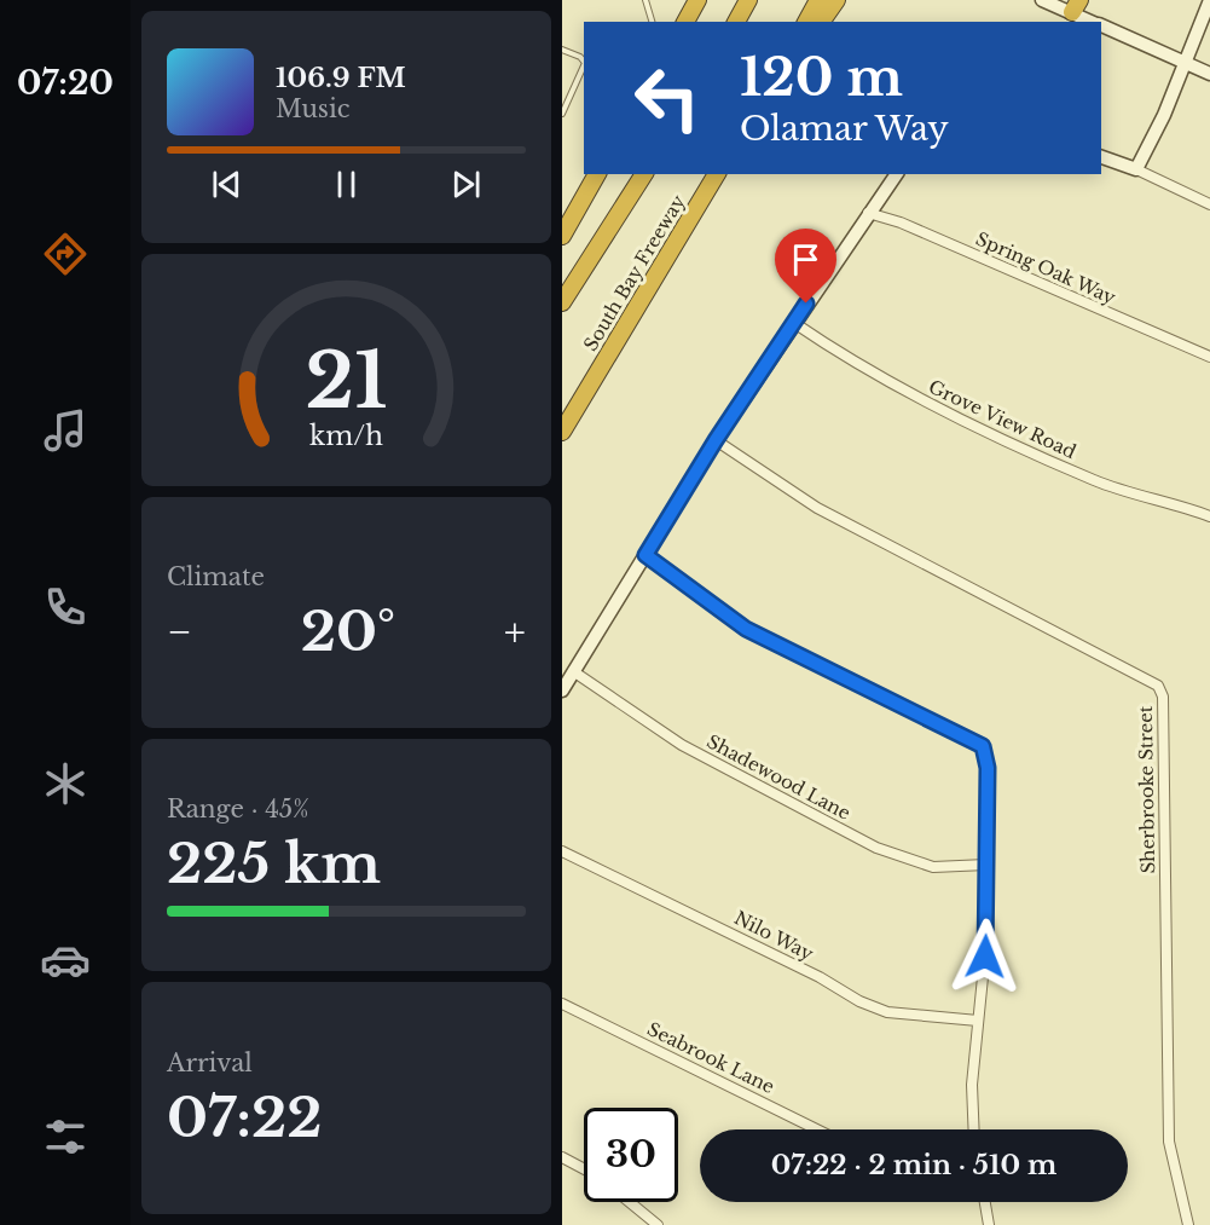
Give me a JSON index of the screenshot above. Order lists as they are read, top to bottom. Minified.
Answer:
{"streets":{"highway":["South Bay Freeway"],"street":["Spring Oak Way","Grove View Road","Shadewood Lane","Sherbrooke Street","Nilo Way","Seabrook Lane"]},"page":{"tabs":"07:20","turn":["120 m","Olamar Way"],"song":["106.9 FM","Music"],"tile":["Climate",["Range · 45%","225 km"],["Arrival","07:22"]],"heat":["−","20°","+"],"limit":"30","trip":"07:22 · 2 min · 510 m","gauge":["21","km/h"]}}
